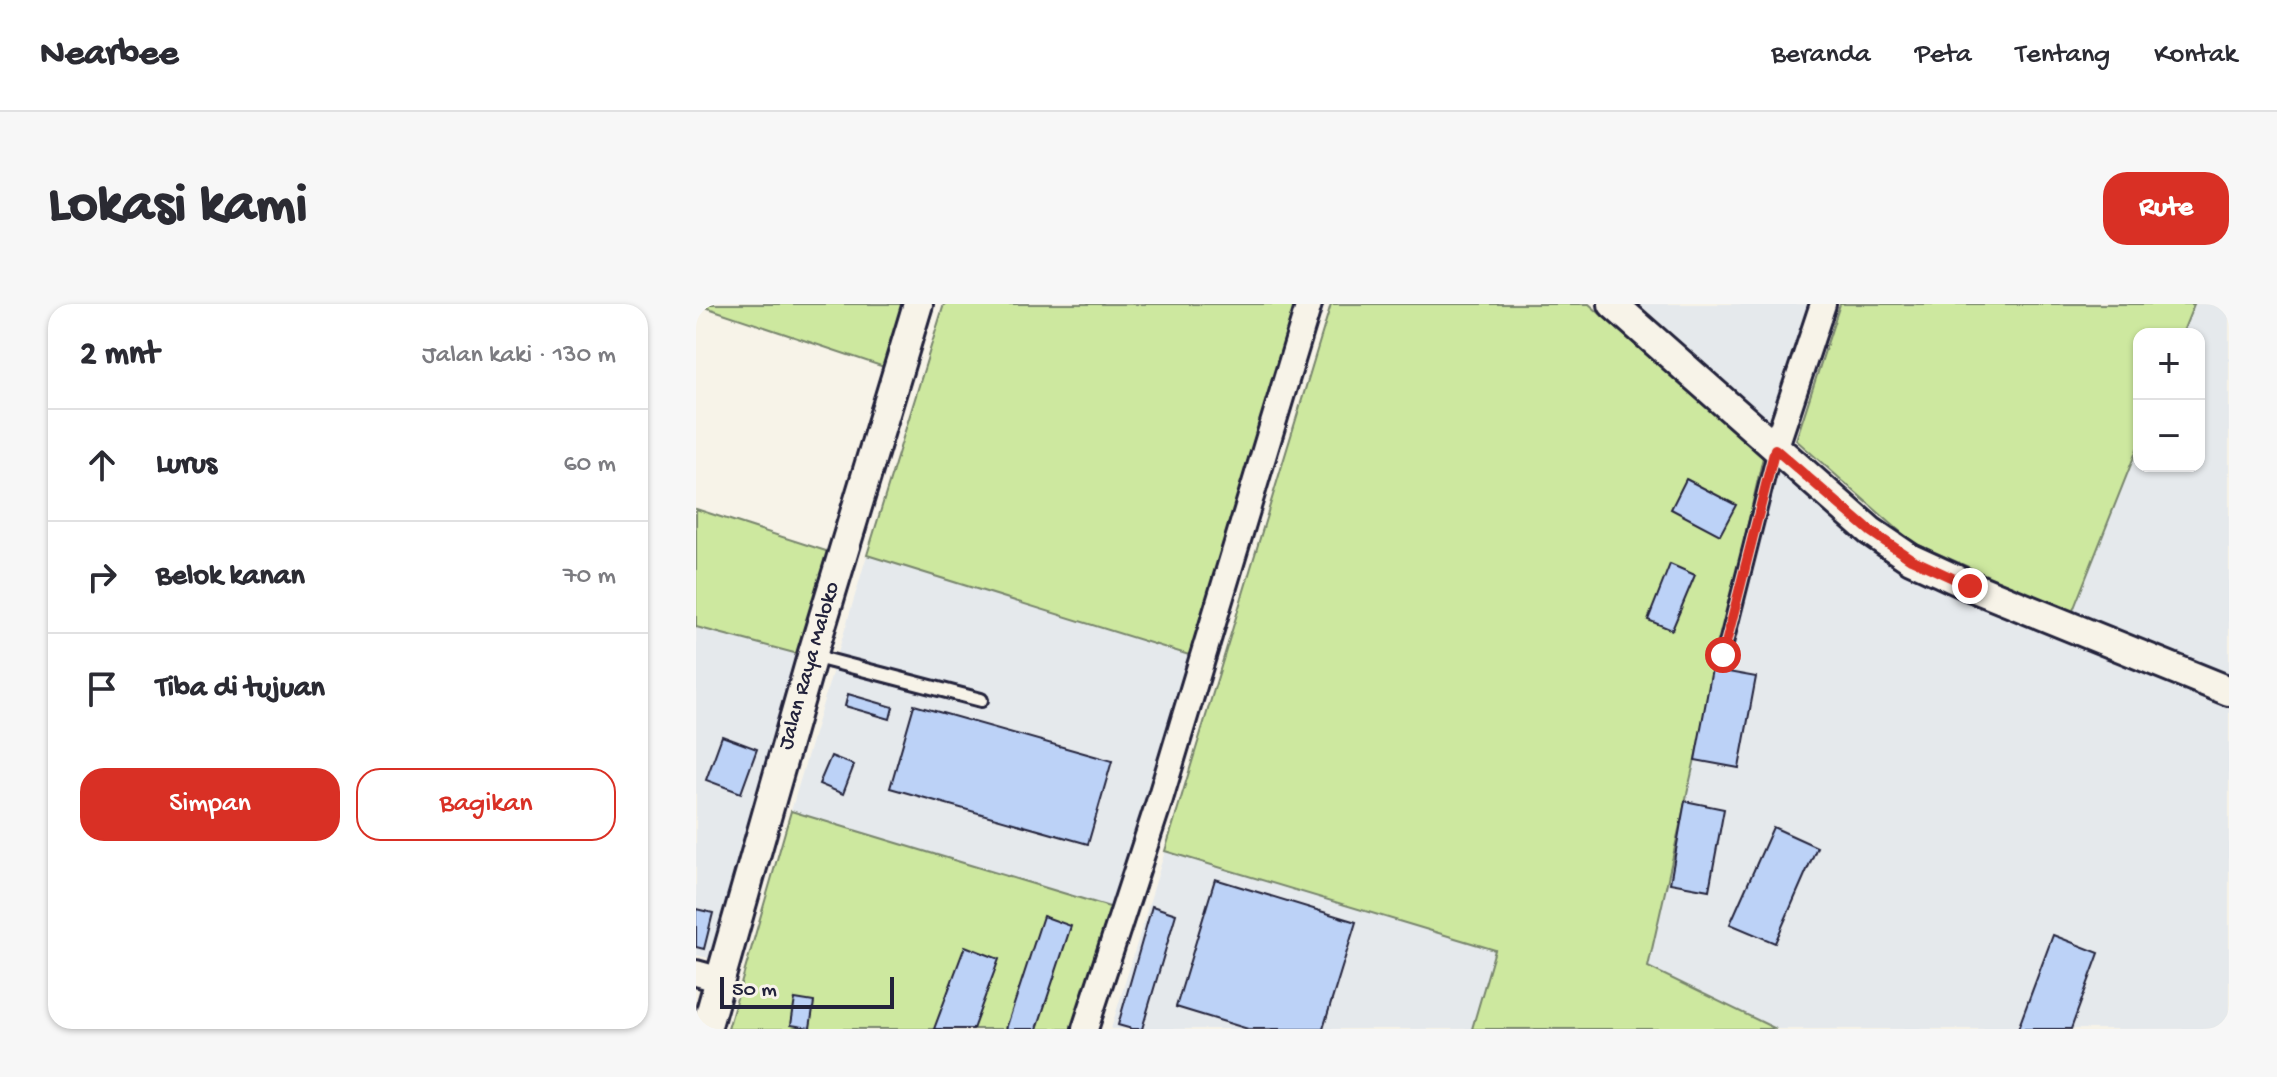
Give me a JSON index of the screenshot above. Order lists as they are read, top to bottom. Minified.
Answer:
{"streets":{"street":["Jalan Raya Maloko"]},"scale_bar":"50 m","page":{"header":"Nearbee","nav":["Beranda","Peta","Tentang","Kontak"],"buttons":["Rute",["Simpan","Bagikan"]],"title":"Lokasi kami","heading":["2 mnt","Jalan kaki · 130 m"],"map_buttons":["+","−"],"list":[["Lurus","60 m"],["Belok kanan","70 m"],"Tiba di tujuan"],"scale":"50 m"}}
